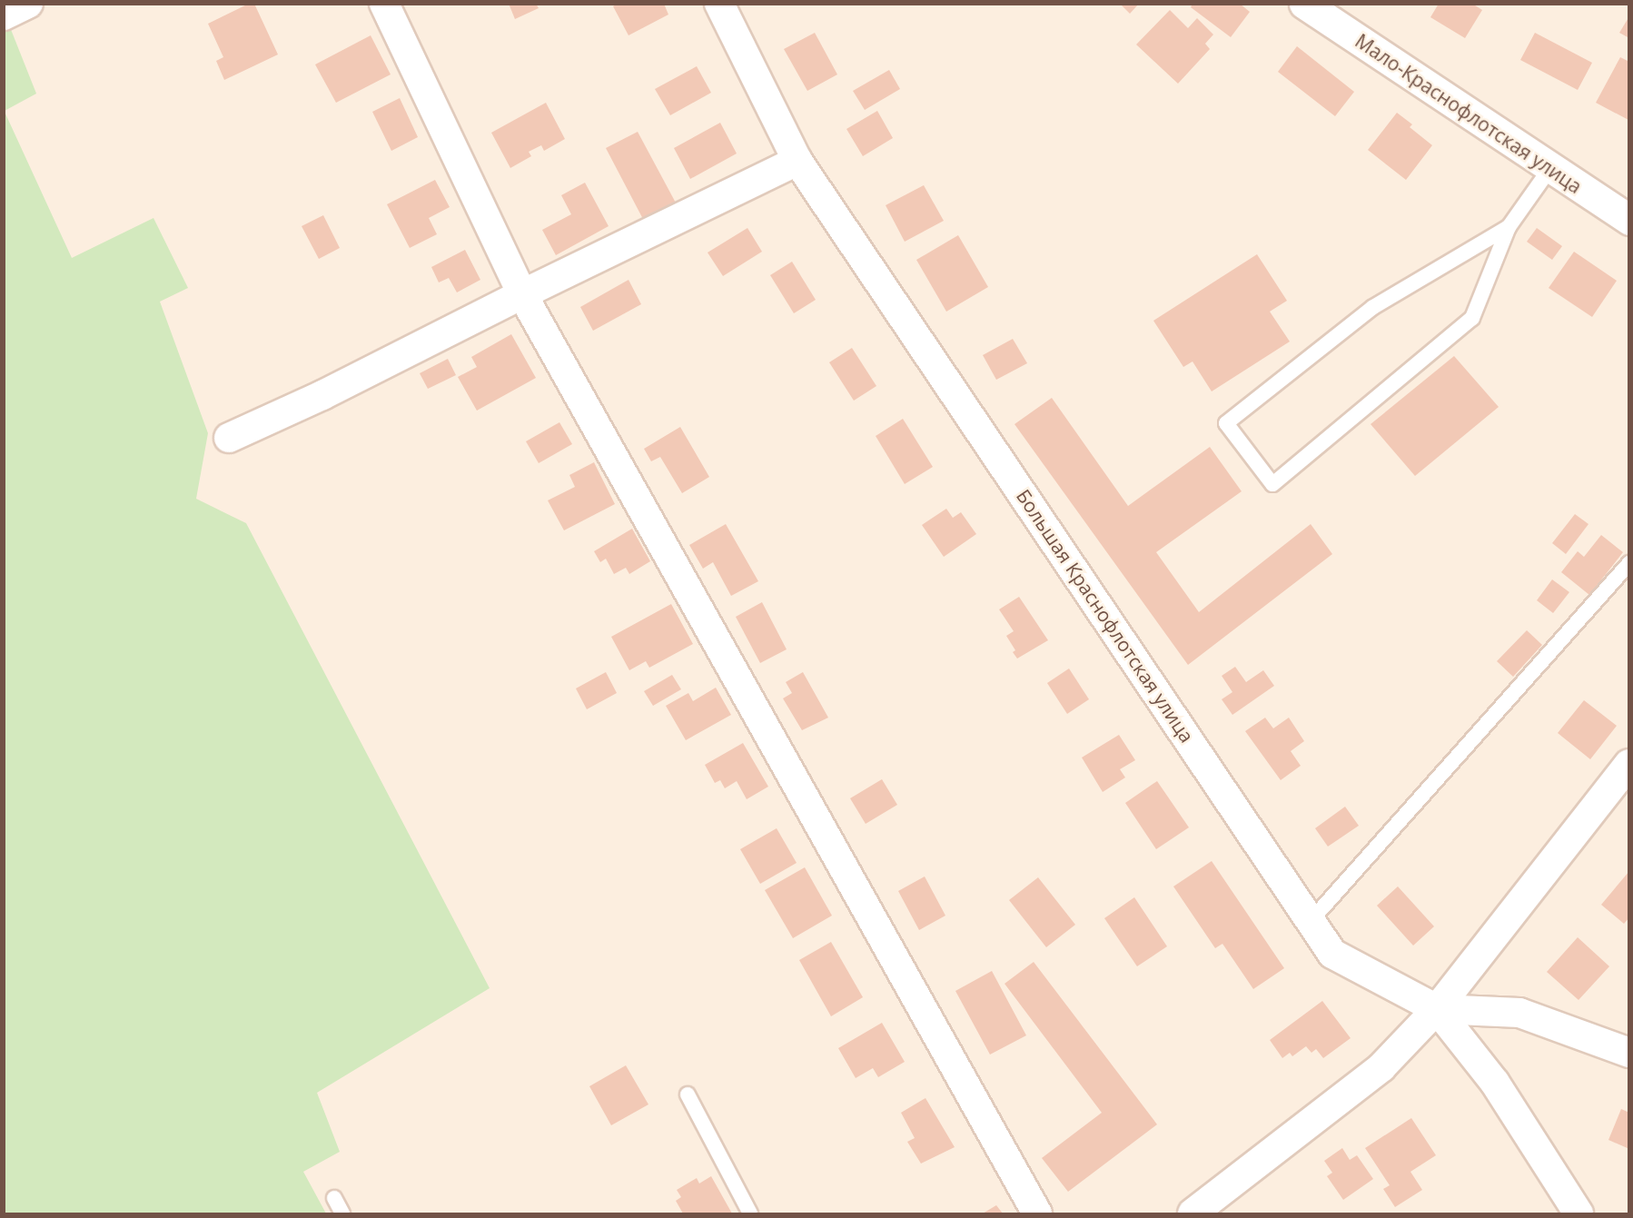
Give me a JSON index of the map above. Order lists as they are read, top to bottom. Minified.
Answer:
{"streets":{"street":["Мало-Краснофлотская улица","Большая Краснофлотская улица"]}}
